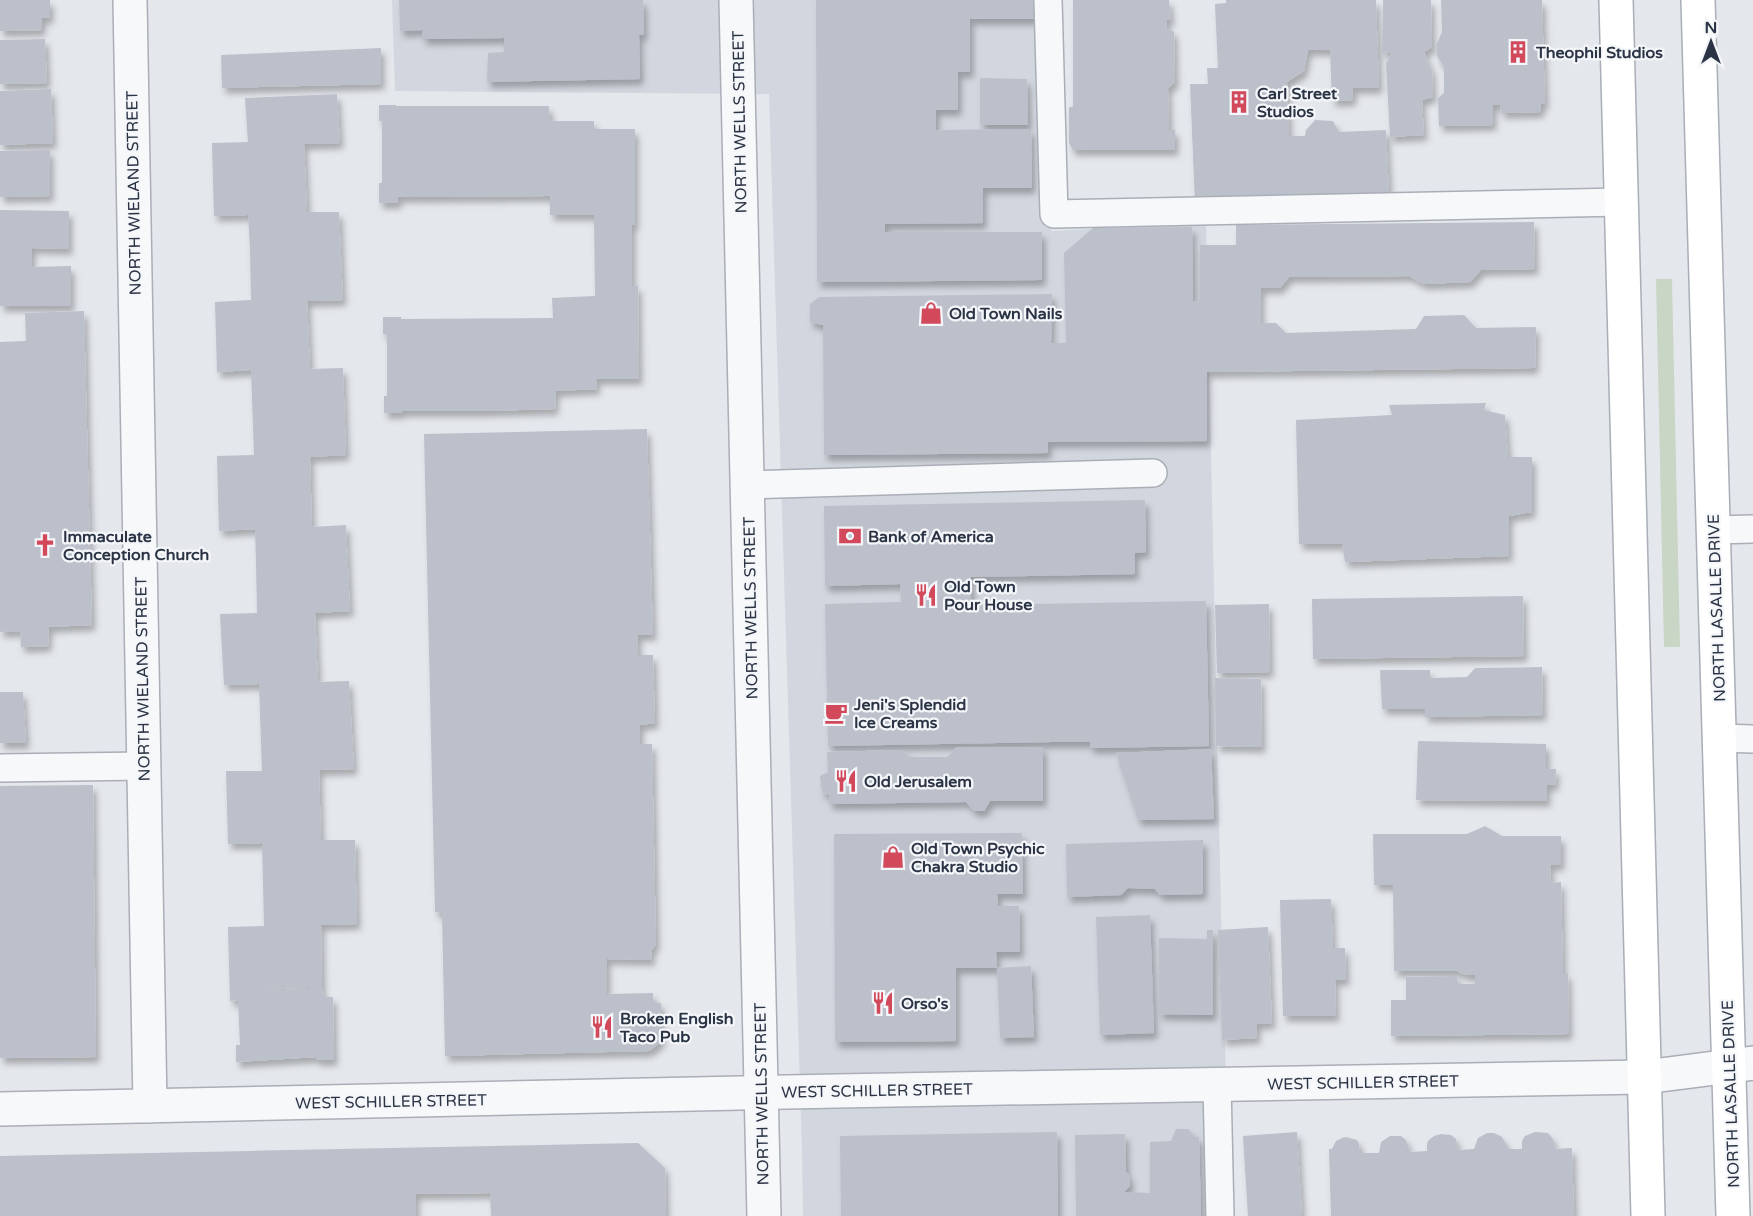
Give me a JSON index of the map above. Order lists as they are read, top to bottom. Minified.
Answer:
{"streets":{"main road":["NORTH LASALLE DRIVE"],"street":["NORTH WELLS STREET","NORTH WIELAND STREET","WEST SCHILLER STREET"]},"crossings":[["NORTH WELLS STREET","WEST SCHILLER STREET"],["NORTH WIELAND STREET","WEST SCHILLER STREET"],["NORTH LASALLE DRIVE","WEST SCHILLER STREET"]],"places":{"building":["Theophil Studios","Carl Street Studios"],"shop":["Old Town Nails","Old Town Psychic Chakra Studio"],"bank":["Bank of America"],"church":["Immaculate Conception Church"],"restaurant":["Old Town Pour House","Old Jerusalem","Orso's","Broken English Taco Pub"],"cafe":["Jeni's Splendid Ice Creams"]},"north":"top"}
